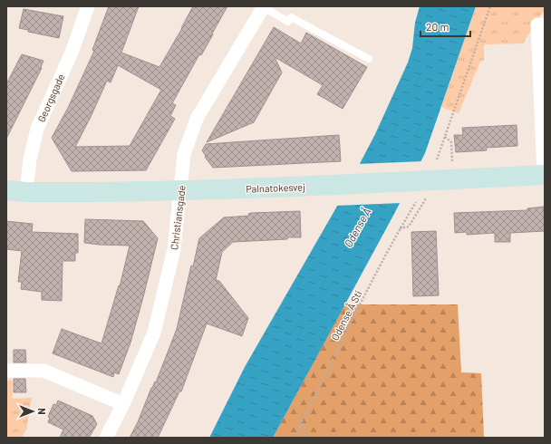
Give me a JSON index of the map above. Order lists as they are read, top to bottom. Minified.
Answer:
{"streets":{"main road":["Palnatokesvej"],"street":["Georgsgade","Christiansgade"],"path":["Odense Å Sti"]},"crossings":[["Georgsgade","Palnatokesvej"],["Palnatokesvej","Christiansgade"]],"water":["Odense Å"],"scale_bar":"20 m","north":"right"}
